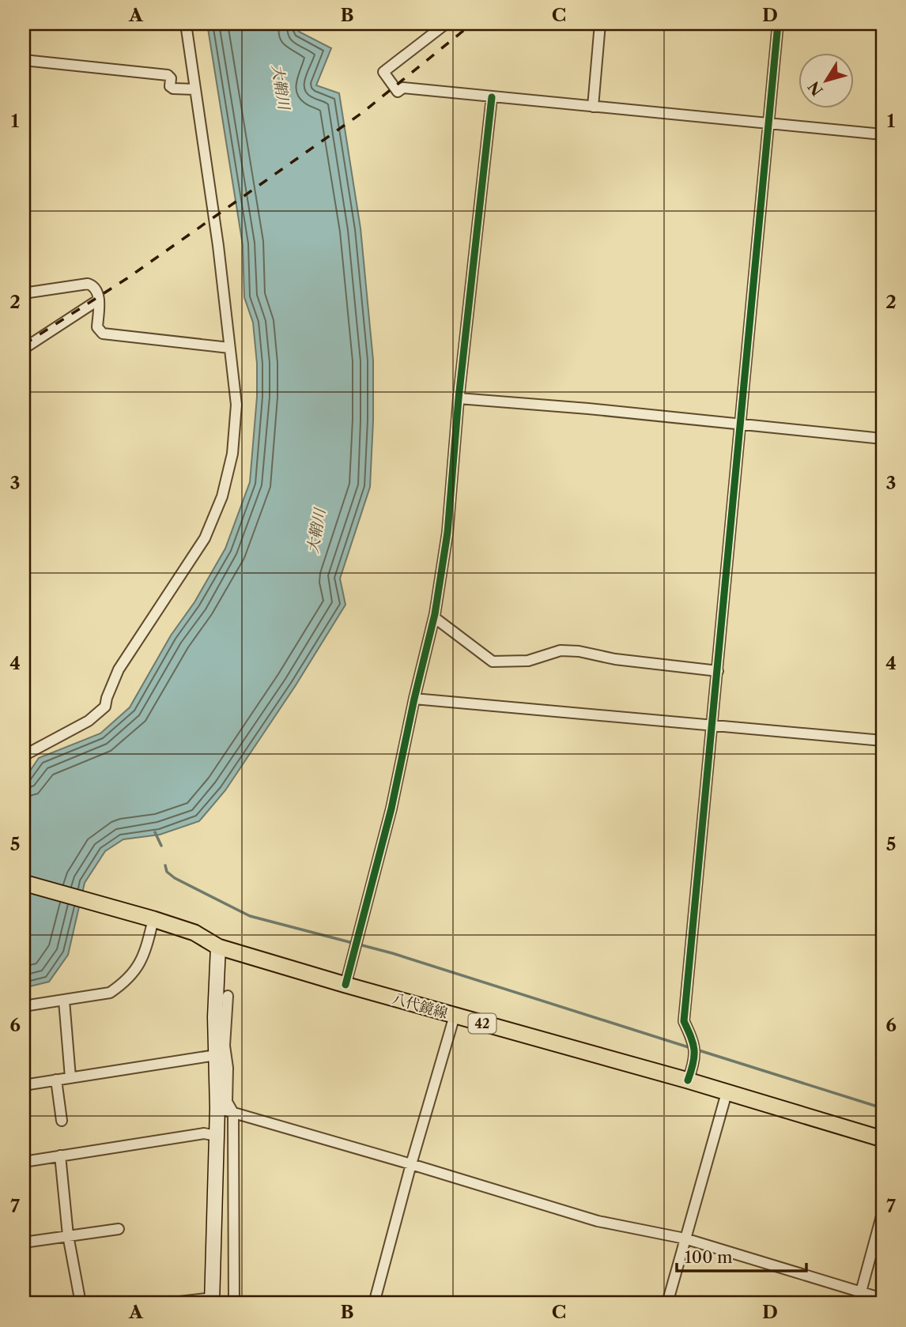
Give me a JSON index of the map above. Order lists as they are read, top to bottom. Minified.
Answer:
{"streets":{"main road":["八代鏡線","42"]},"water":["大鞘川"],"scale_bar":"100 m","north":"bottom left","grid":{"columns":["A","B","C","D"],"rows":["1","2","3","4","5","6","7"]}}
